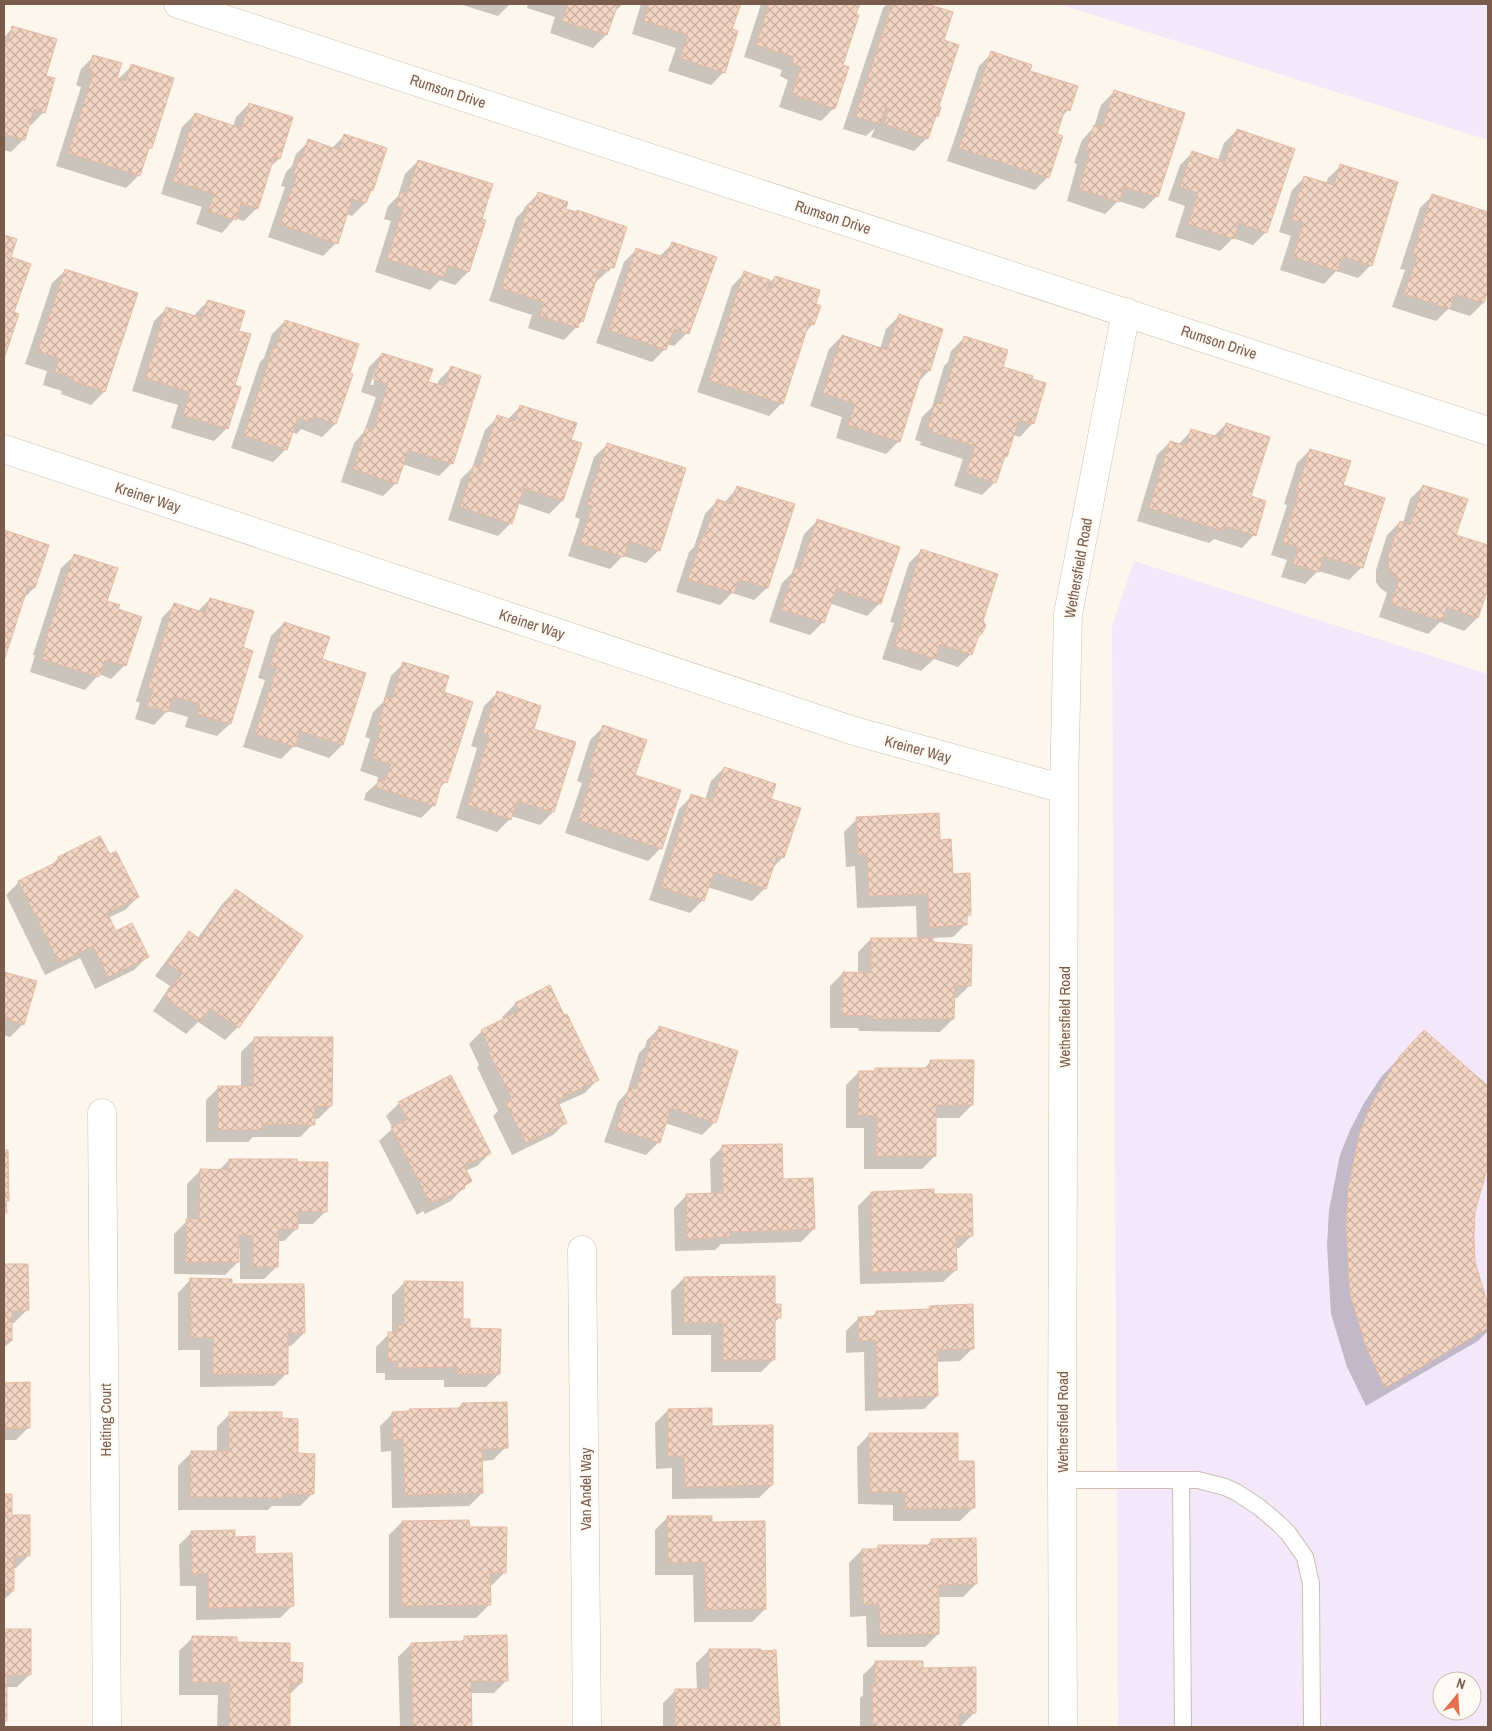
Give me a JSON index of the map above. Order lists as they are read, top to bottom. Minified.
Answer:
{"streets":{"street":["Rumson Drive","Kreiner Way","Wethersfield Road","Heiting Court","Van Andel Way"]},"crossings":[["Rumson Drive","Wethersfield Road"],["Kreiner Way","Wethersfield Road"]],"north":"top"}
